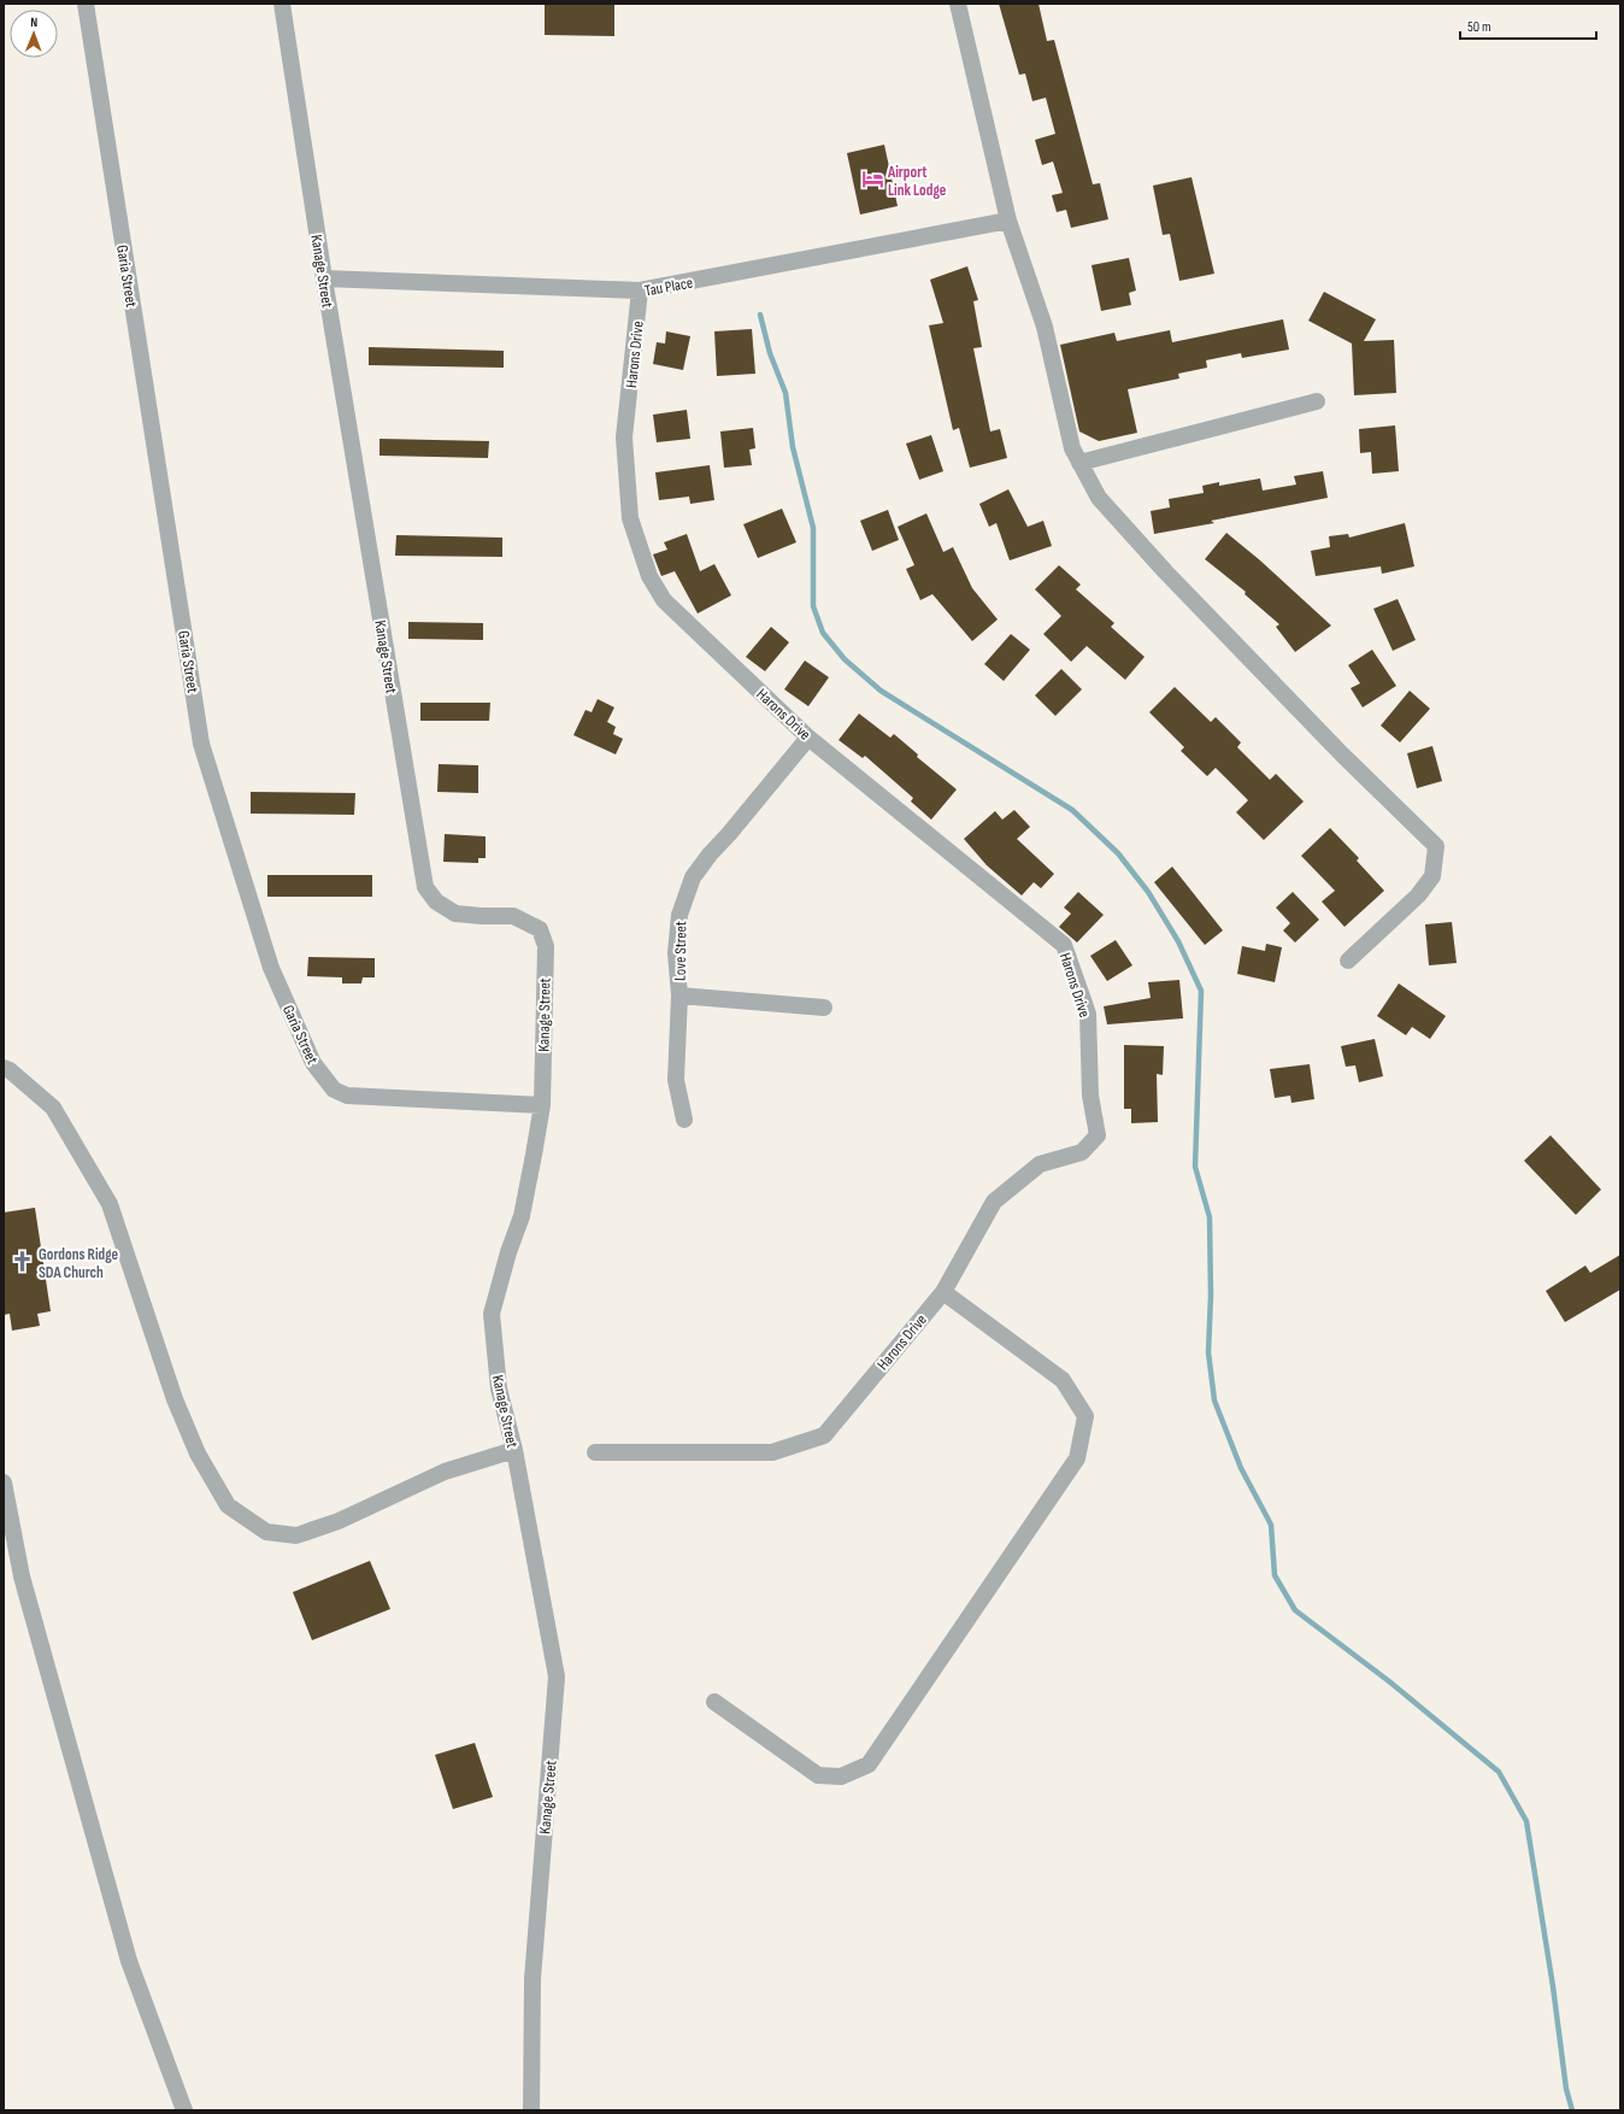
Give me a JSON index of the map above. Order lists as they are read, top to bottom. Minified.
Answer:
{"streets":{"street":["Kanage Street","Garia Street","Tau Place","Harons Drive","Love Street"]},"crossings":[["Kanage Street","Garia Street"],["Kanage Street","Tau Place"],["Tau Place","Harons Drive"],["Harons Drive","Love Street"]],"places":{"hotel":["Airport Link Lodge"],"church":["Gordons Ridge SDA Church"]},"scale_bar":"50 m","north":"top"}
